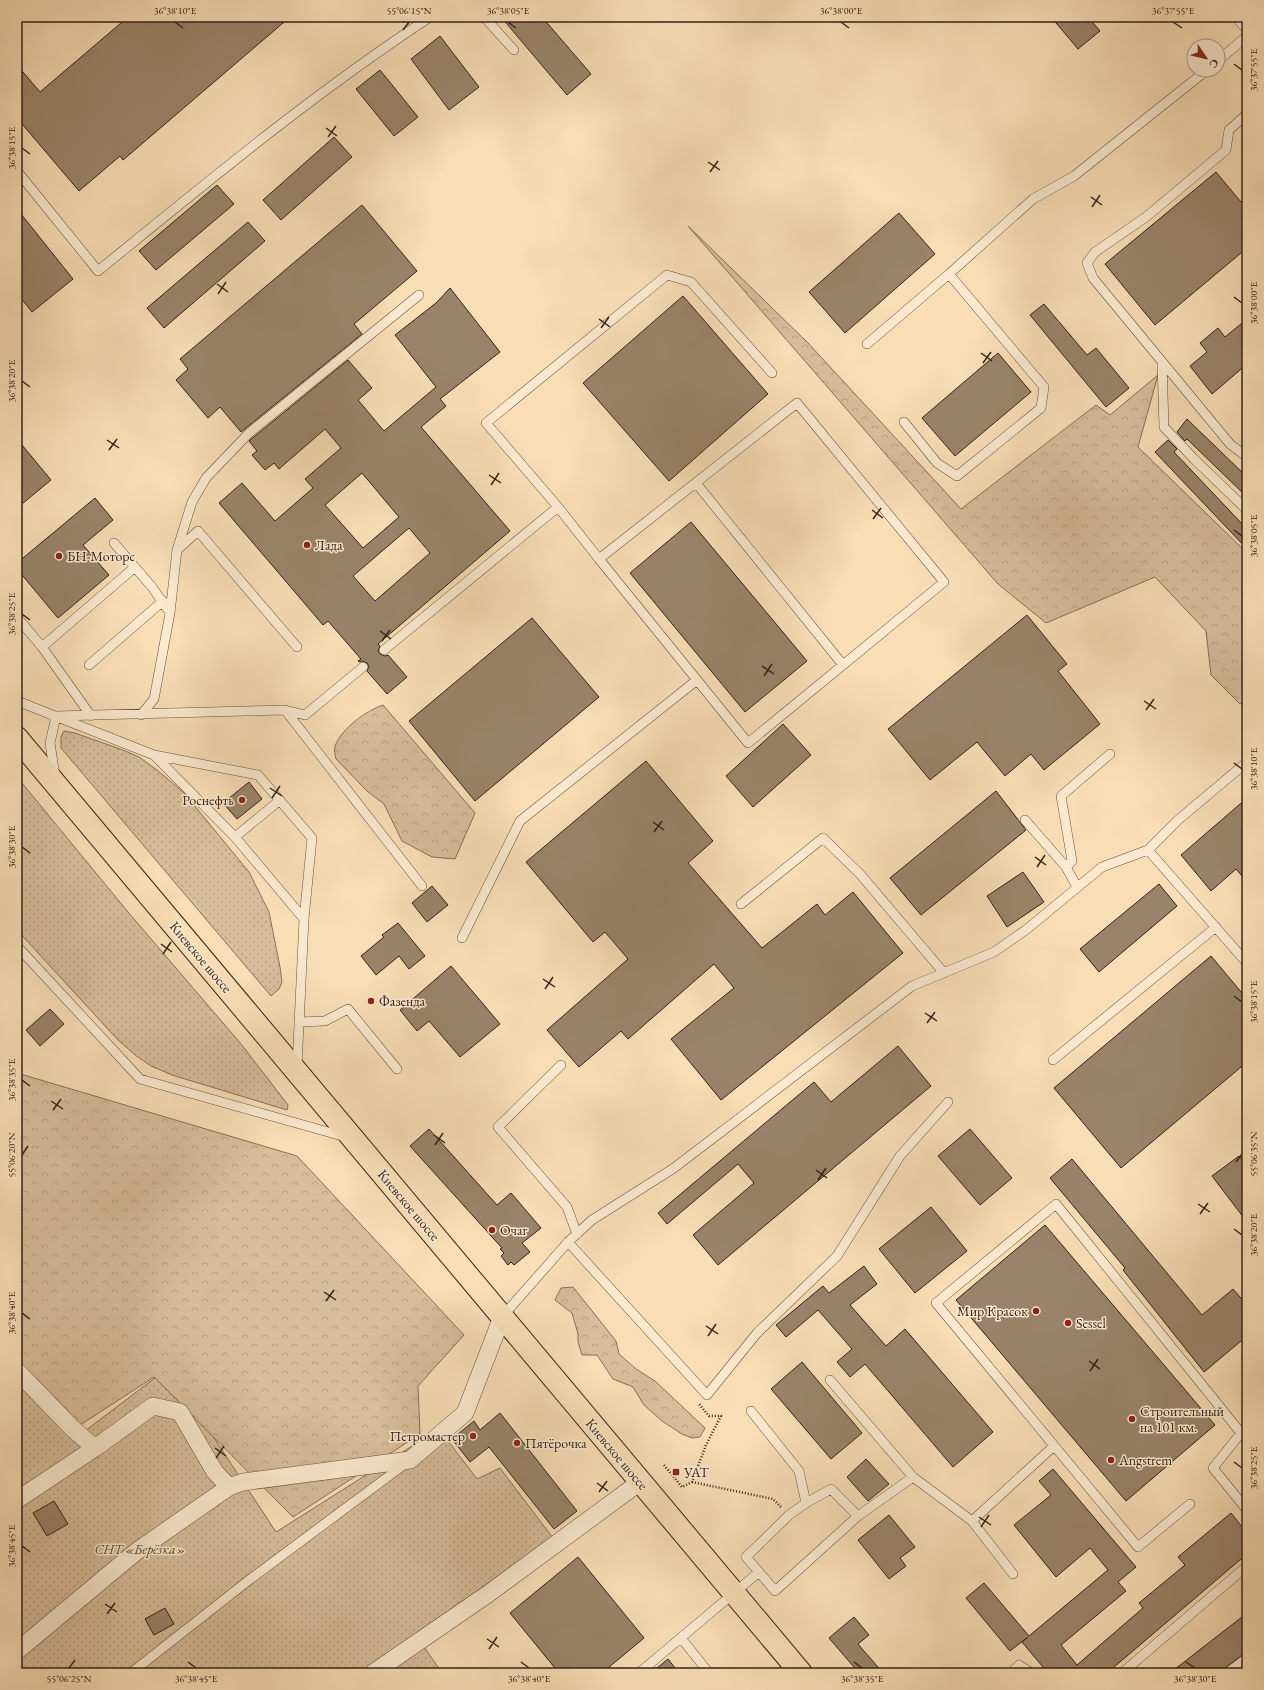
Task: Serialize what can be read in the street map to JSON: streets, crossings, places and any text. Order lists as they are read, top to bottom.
{
  "streets": {
    "highway": ["Киевское шоссе"]
  },
  "parks": ["СНТ «Берёзка»"],
  "places": {
    "other": [
      "Лада",
      "БН-Моторс",
      "Роснефть",
      "Фазенда",
      "Очаг",
      "Мир Красок",
      "Sessel",
      "Строительный на 101 км.",
      "Петромастер",
      "Пятёрочка",
      "Angstrem"
    ],
    "transit": ["УАТ"]
  },
  "north": "bottom right",
  "coordinates": [
    "36°38'10\"E",
    "55°06'15\"N",
    "36°38'05\"E",
    "36°38'00\"E",
    "36°37'55\"E",
    "36°38'15\"E",
    "36°38'20\"E",
    "36°38'25\"E",
    "36°38'30\"E",
    "36°38'35\"E",
    "55°06'35\"N",
    "55°06'20\"N",
    "36°38'40\"E",
    "36°38'45\"E",
    "55°06'25\"N"
  ]
}
